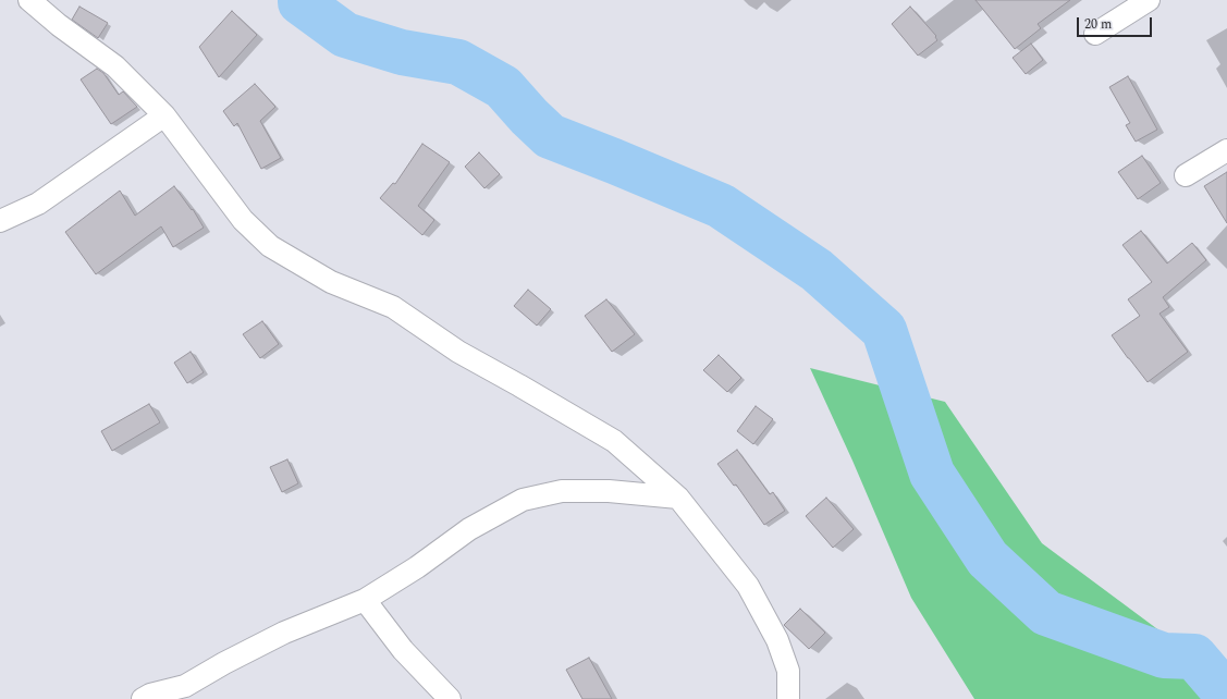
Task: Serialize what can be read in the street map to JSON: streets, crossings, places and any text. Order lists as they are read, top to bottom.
{
  "scale_bar": "20 m"
}
